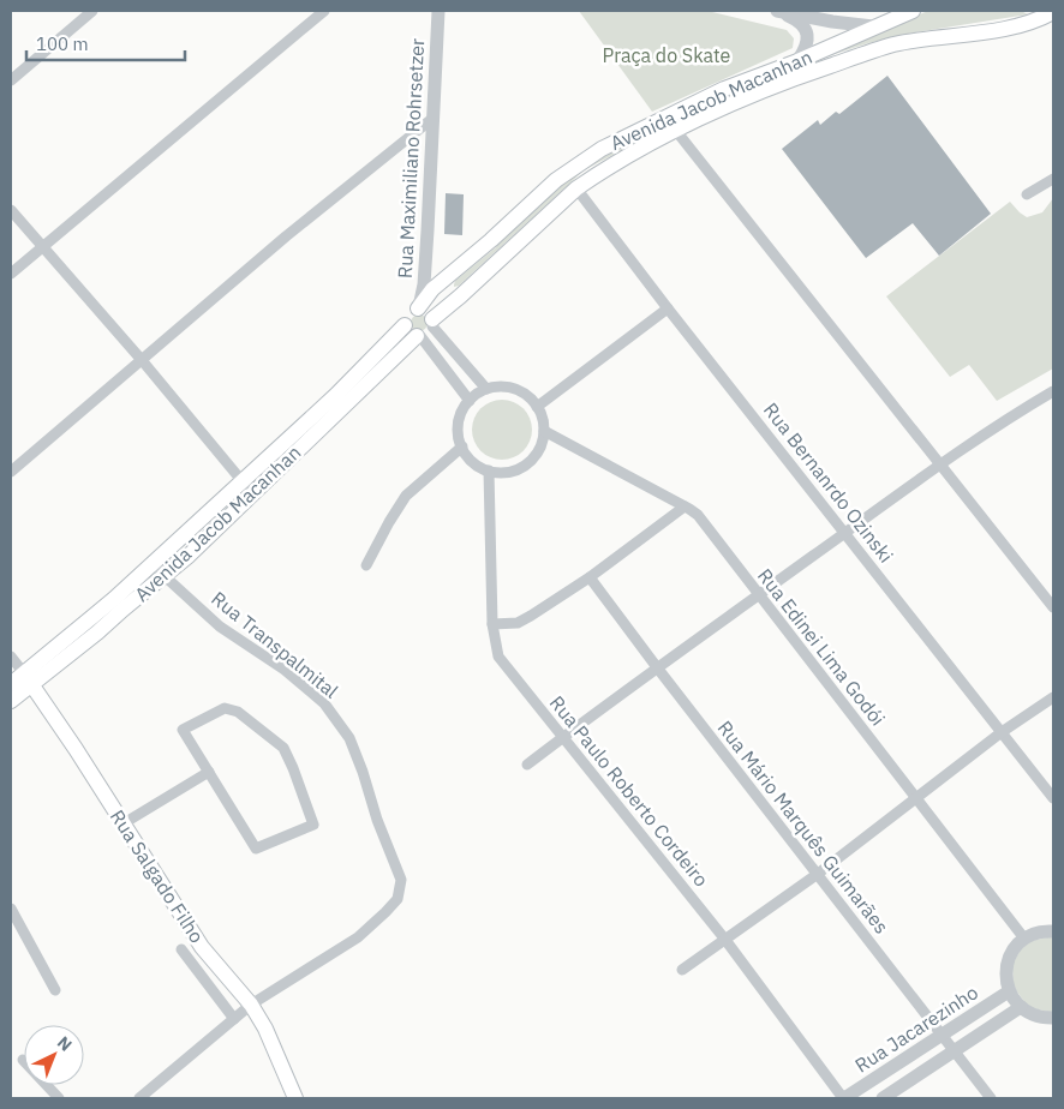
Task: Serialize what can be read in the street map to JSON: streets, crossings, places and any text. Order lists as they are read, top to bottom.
{
  "streets": {
    "main road": ["Avenida Jacob Macanhan", "Rua Salgado Filho"],
    "street": [
      "Rua Maximiliano Rohrsetzer",
      "Rua Bernanrdo Ozinski",
      "Rua Transpalmital",
      "Rua Edinei Lima Godói",
      "Rua Paulo Roberto Cordeiro",
      "Rua Mário Marquês Guimarães",
      "Rua Jacarezinho"
    ]
  },
  "crossings": [
    ["Avenida Jacob Macanhan", "Rua Maximiliano Rohrsetzer"],
    ["Avenida Jacob Macanhan", "Rua Bernanrdo Ozinski"],
    ["Avenida Jacob Macanhan", "Rua Transpalmital"],
    ["Avenida Jacob Macanhan", "Rua Salgado Filho"],
    ["Rua Transpalmital", "Rua Salgado Filho"],
    ["Rua Edinei Lima Godói", "Rua Paulo Roberto Cordeiro"],
    ["Rua Paulo Roberto Cordeiro", "Rua Jacarezinho"],
    ["Rua Mário Marquês Guimarães", "Rua Jacarezinho"]
  ],
  "parks": ["Praça do Skate"],
  "scale_bar": "100 m",
  "north": "top right"
}
